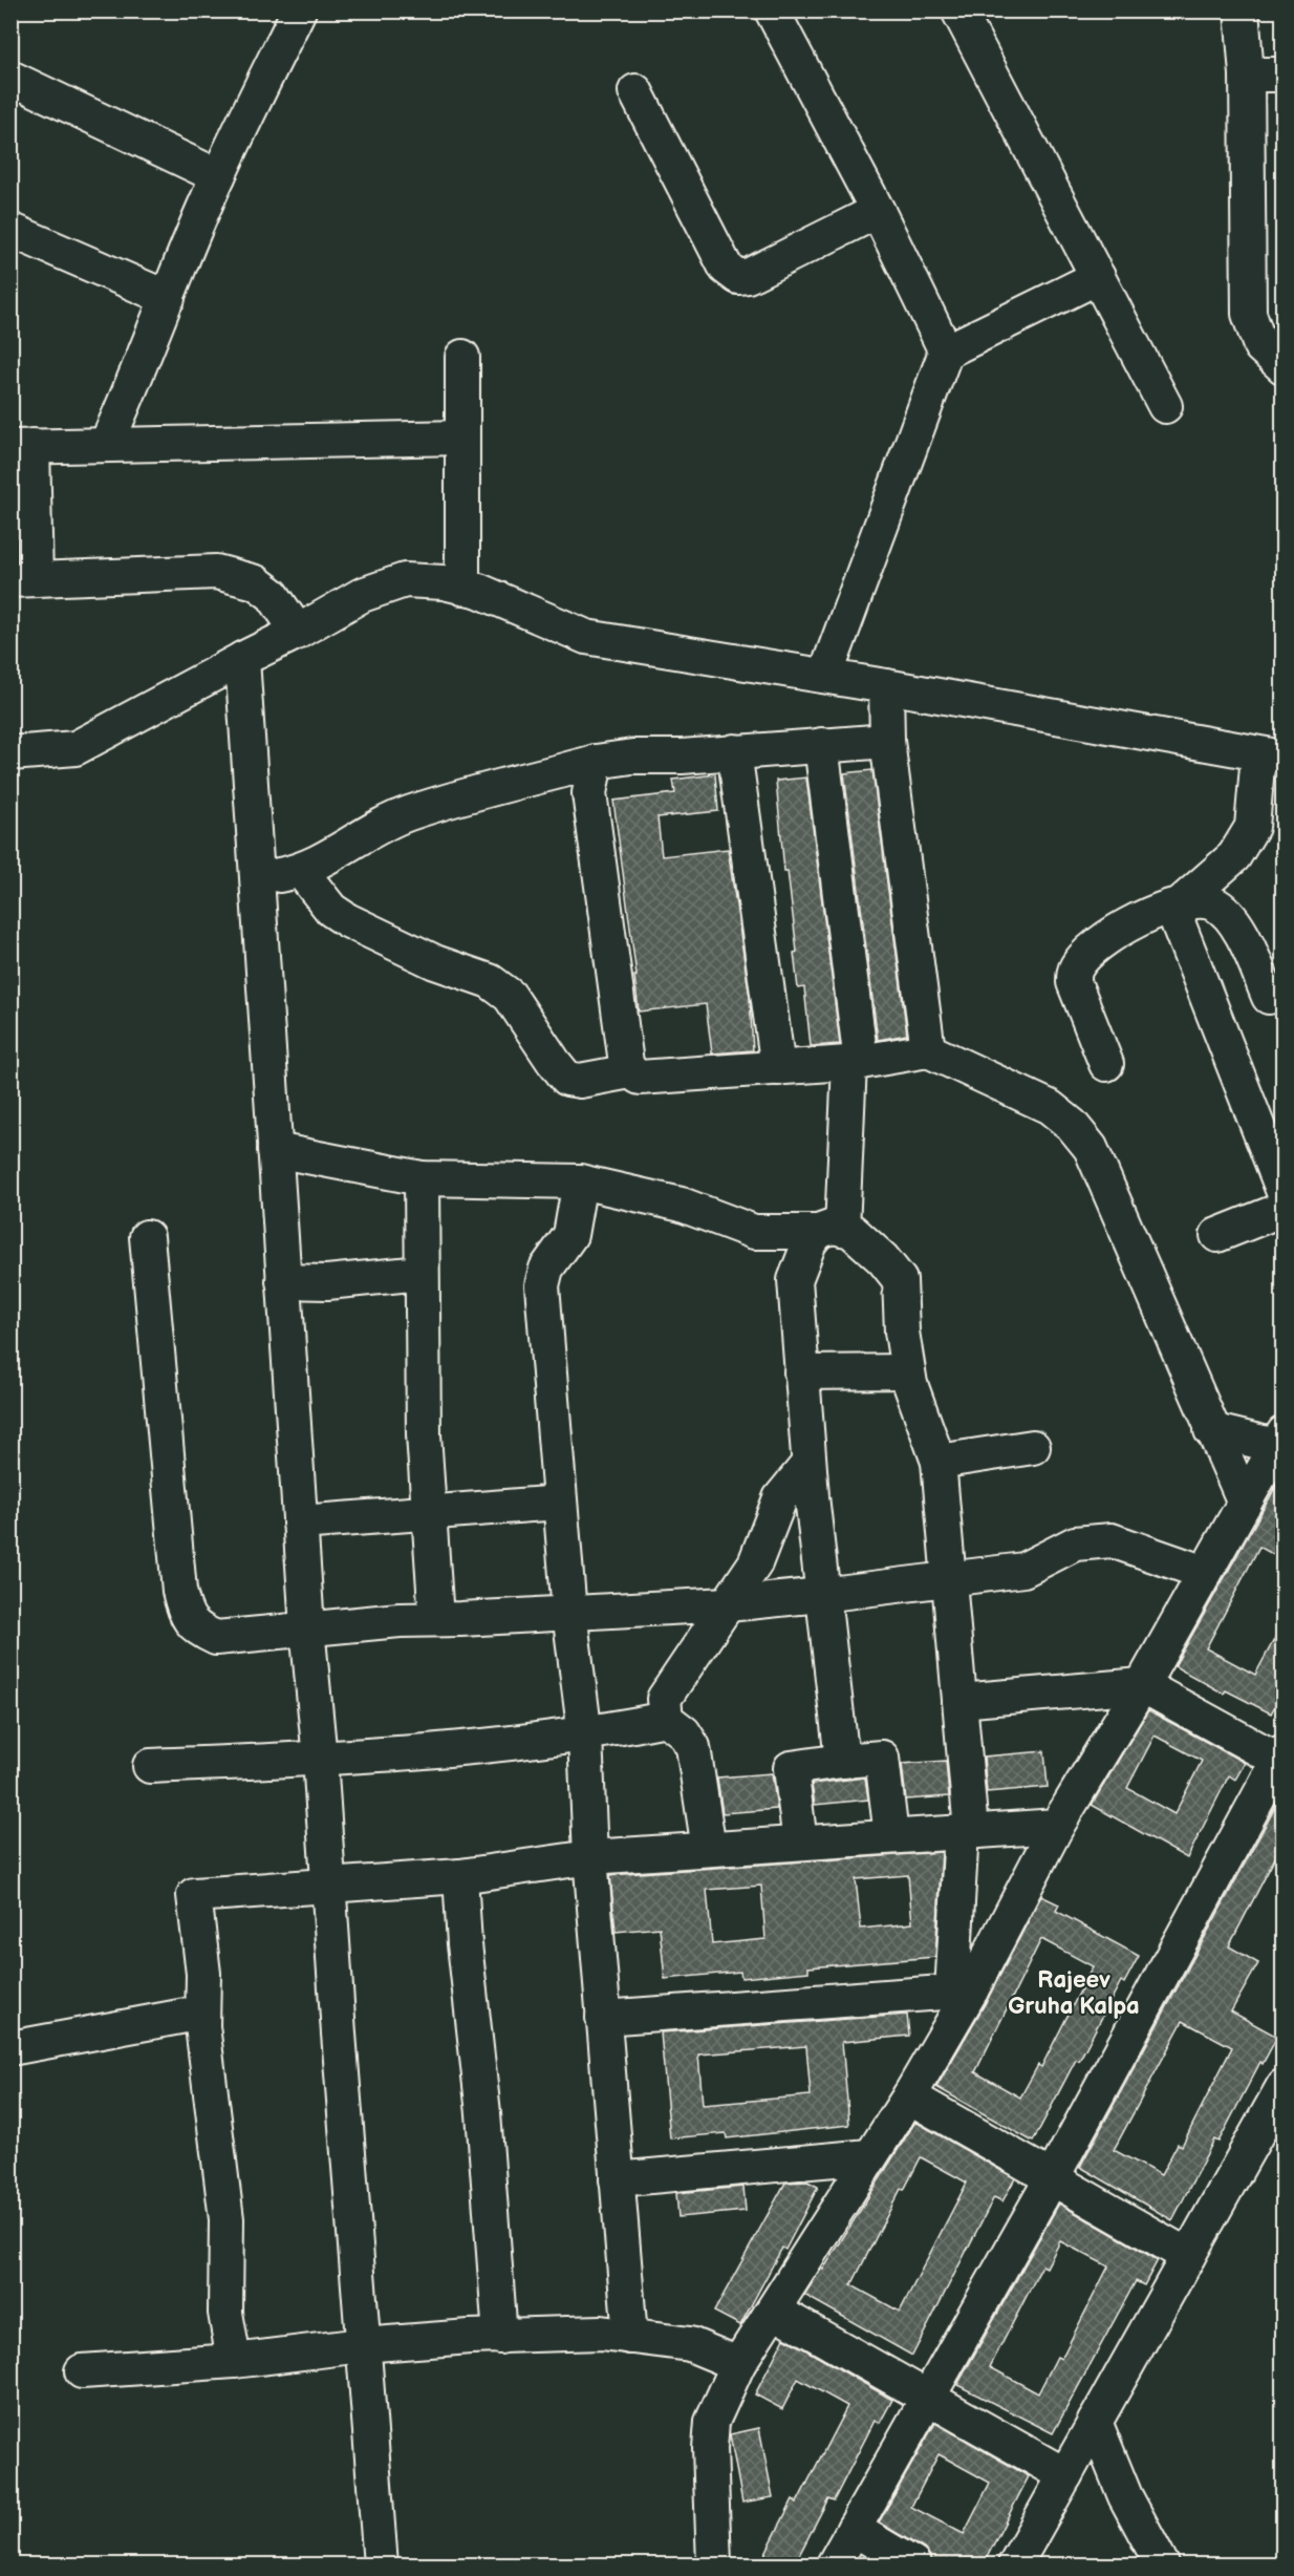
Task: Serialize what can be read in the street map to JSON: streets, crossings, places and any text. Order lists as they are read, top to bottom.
{
  "districts": ["Rajeev Gruha Kalpa"]
}
